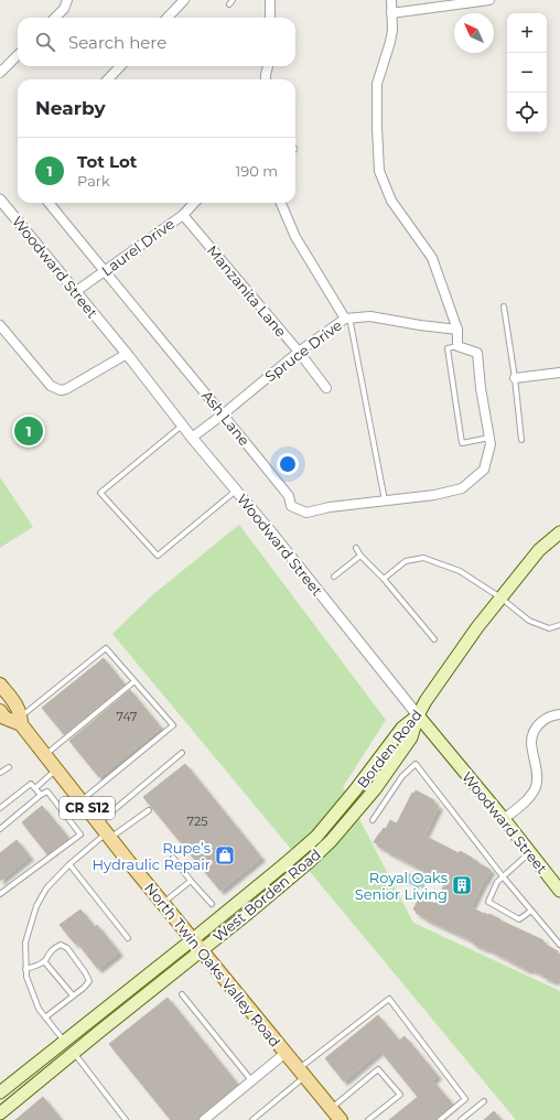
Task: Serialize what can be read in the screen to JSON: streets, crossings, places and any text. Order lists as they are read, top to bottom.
{
  "streets": {
    "main road": [
      "Woodward Street",
      "Borden Road",
      "CR S12",
      "West Borden Road",
      "North Twin Oaks Valley Road"
    ],
    "street": [
      "Laurel Drive",
      "Manzanita Lane",
      "Spruce Drive",
      "Ash Lane"
    ]
  },
  "crossings": [
    ["Laurel Drive", "Woodward Street"],
    ["Laurel Drive", "Manzanita Lane"],
    ["Laurel Drive", "Ash Lane"],
    ["Woodward Street", "Spruce Drive"],
    ["Woodward Street", "Borden Road"],
    ["Woodward Street", "West Borden Road"],
    ["Manzanita Lane", "Spruce Drive"],
    ["Spruce Drive", "Ash Lane"],
    ["Borden Road", "West Borden Road"],
    ["Borden Road", "North Twin Oaks Valley Road"],
    ["West Borden Road", "North Twin Oaks Valley Road"]
  ],
  "places": {
    "shop": ["Rupe’s Hydraulic Repair"],
    "building": ["Royal Oaks Senior Living"]
  },
  "house_numbers": ["747", "725"],
  "north": "top left",
  "page": {
    "map_buttons": ["+", "−"],
    "search": "Search here",
    "heading": "Nearby",
    "list": [
      {
        "mark": "1",
        "name": "Tot Lot",
        "note": "Park",
        "value": "190 m"
      }
    ],
    "pins": "1"
  }
}
